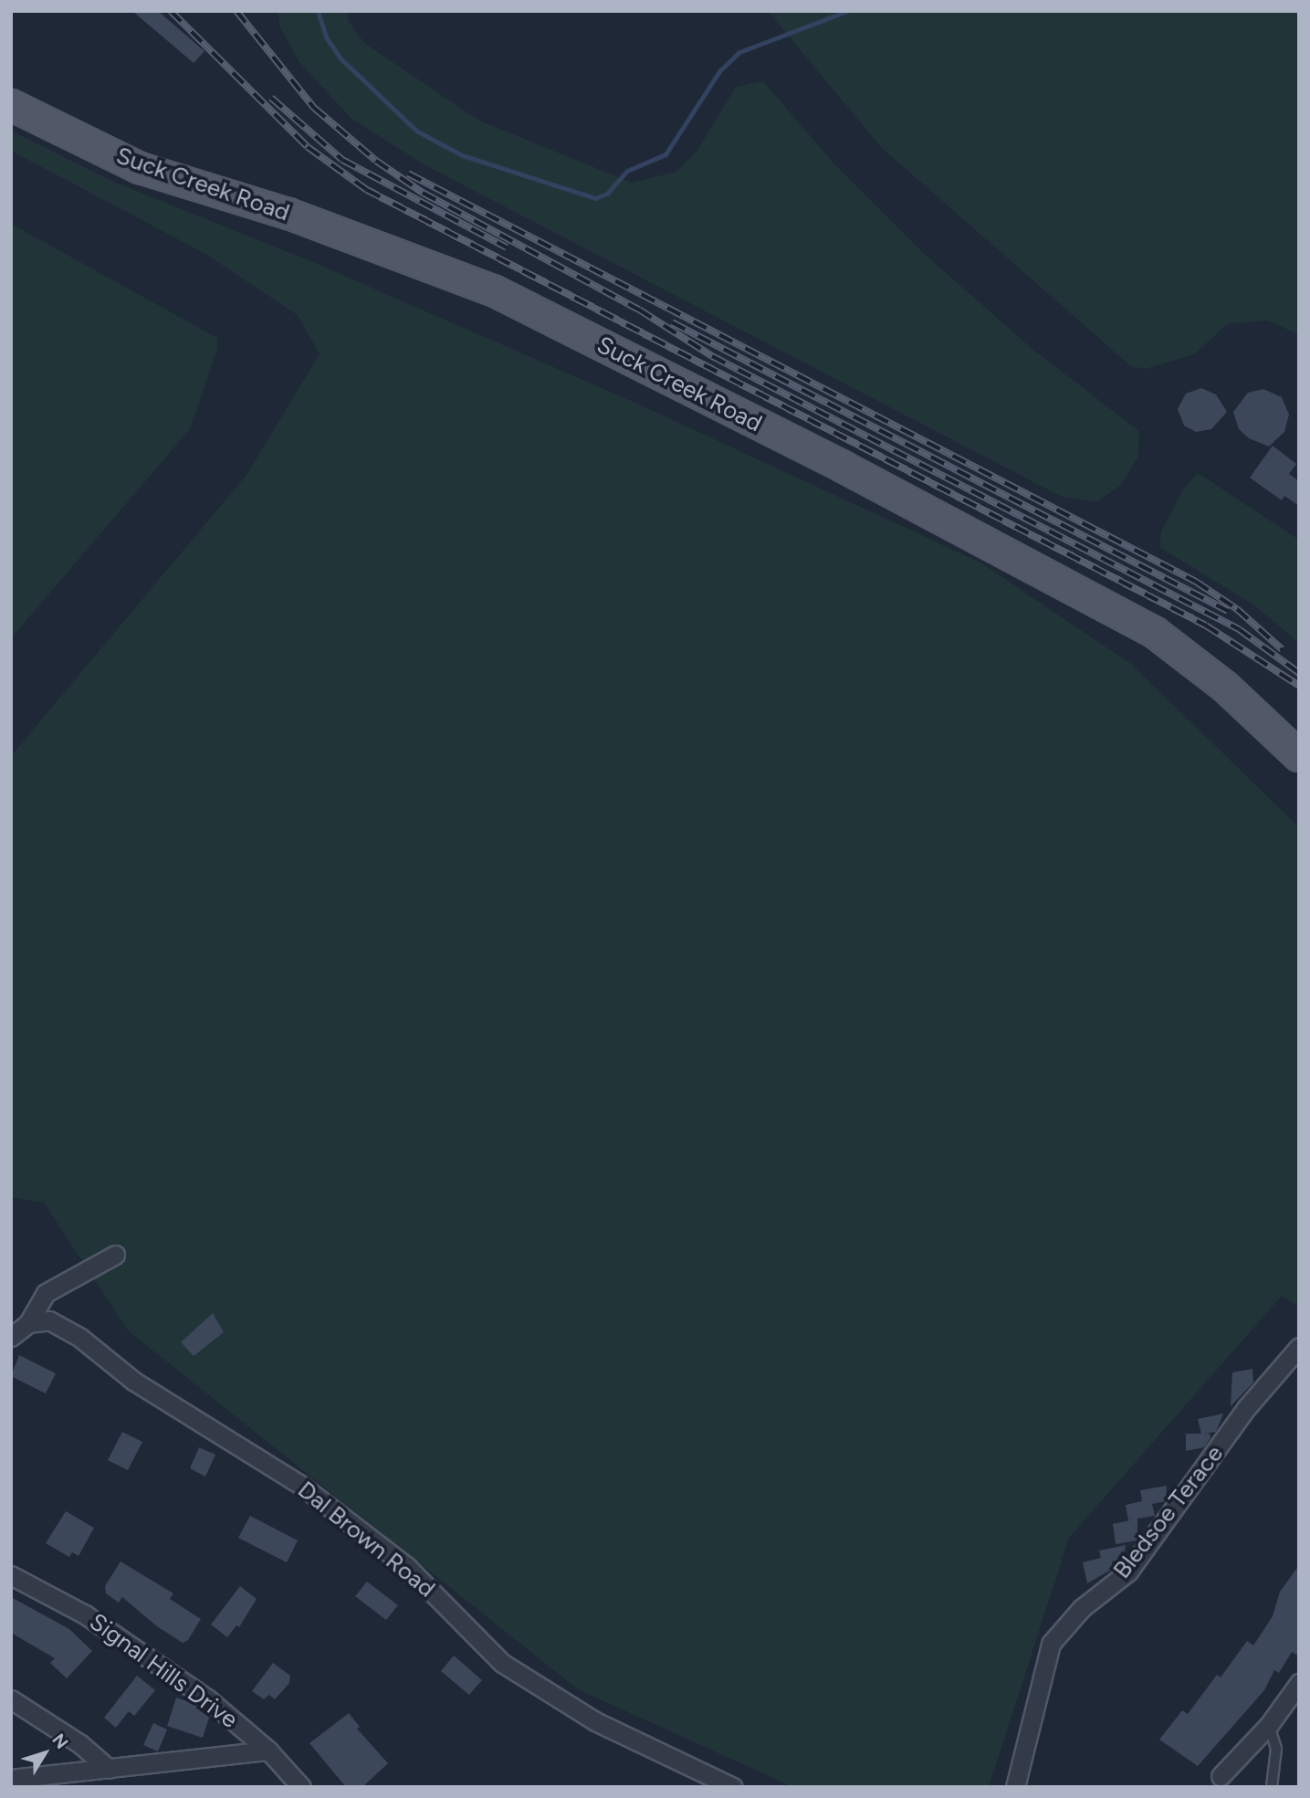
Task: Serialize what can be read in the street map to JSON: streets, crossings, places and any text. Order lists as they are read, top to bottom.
{
  "streets": {
    "main road": ["Suck Creek Road"],
    "street": ["Bledsoe Terace", "Dal Brown Road", "Signal Hills Drive"]
  },
  "north": "top right"
}
